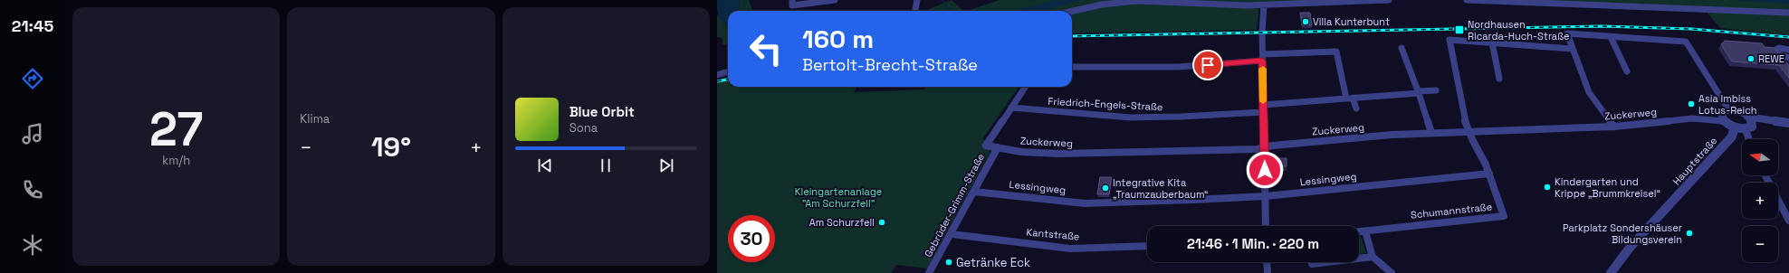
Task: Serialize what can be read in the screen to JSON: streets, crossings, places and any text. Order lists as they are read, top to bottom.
{
  "streets": {
    "street": [
      "Friedrich-Engels-Straße",
      "Zuckerweg",
      "Hauptstraße",
      "Lessingweg",
      "Gebrüder-Grimm-Straße",
      "Schumannstraße",
      "Kantstraße"
    ]
  },
  "crossings": [
    ["Friedrich-Engels-Straße", "Zuckerweg"],
    ["Zuckerweg", "Gebrüder-Grimm-Straße"],
    ["Zuckerweg", "Schumannstraße"],
    ["Lessingweg", "Gebrüder-Grimm-Straße"],
    ["Lessingweg", "Schumannstraße"],
    ["Gebrüder-Grimm-Straße", "Kantstraße"]
  ],
  "parks": ["Kleingartenanlage \"Am Schurzfell\""],
  "places": {
    "other": [
      "Villa Kunterbunt",
      "REWE",
      "Asia Imbiss Lotus-Reich",
      "Kindergarten und Krippe „Brummkreisel“",
      "Integrative Kita „Traumzauberbaum“",
      "Am Schurzfell",
      "Parkplatz Sondershäuser Bildungsverein",
      "Getränke Eck"
    ],
    "transit": ["Nordhausen Ricarda-Huch-Straße"]
  },
  "north": "left",
  "page": {
    "tabs": "21:45",
    "tile": [
      ["27", "km/h"],
      "Klima"
    ],
    "turn": ["160 m", "Bertolt-Brecht-Straße"],
    "song": ["Blue Orbit", "Sona"],
    "heat": ["−", "19°", "+"],
    "map_buttons": ["+", "−"],
    "limit": "30",
    "trip": "21:46 · 1 Min. · 220 m"
  }
}
